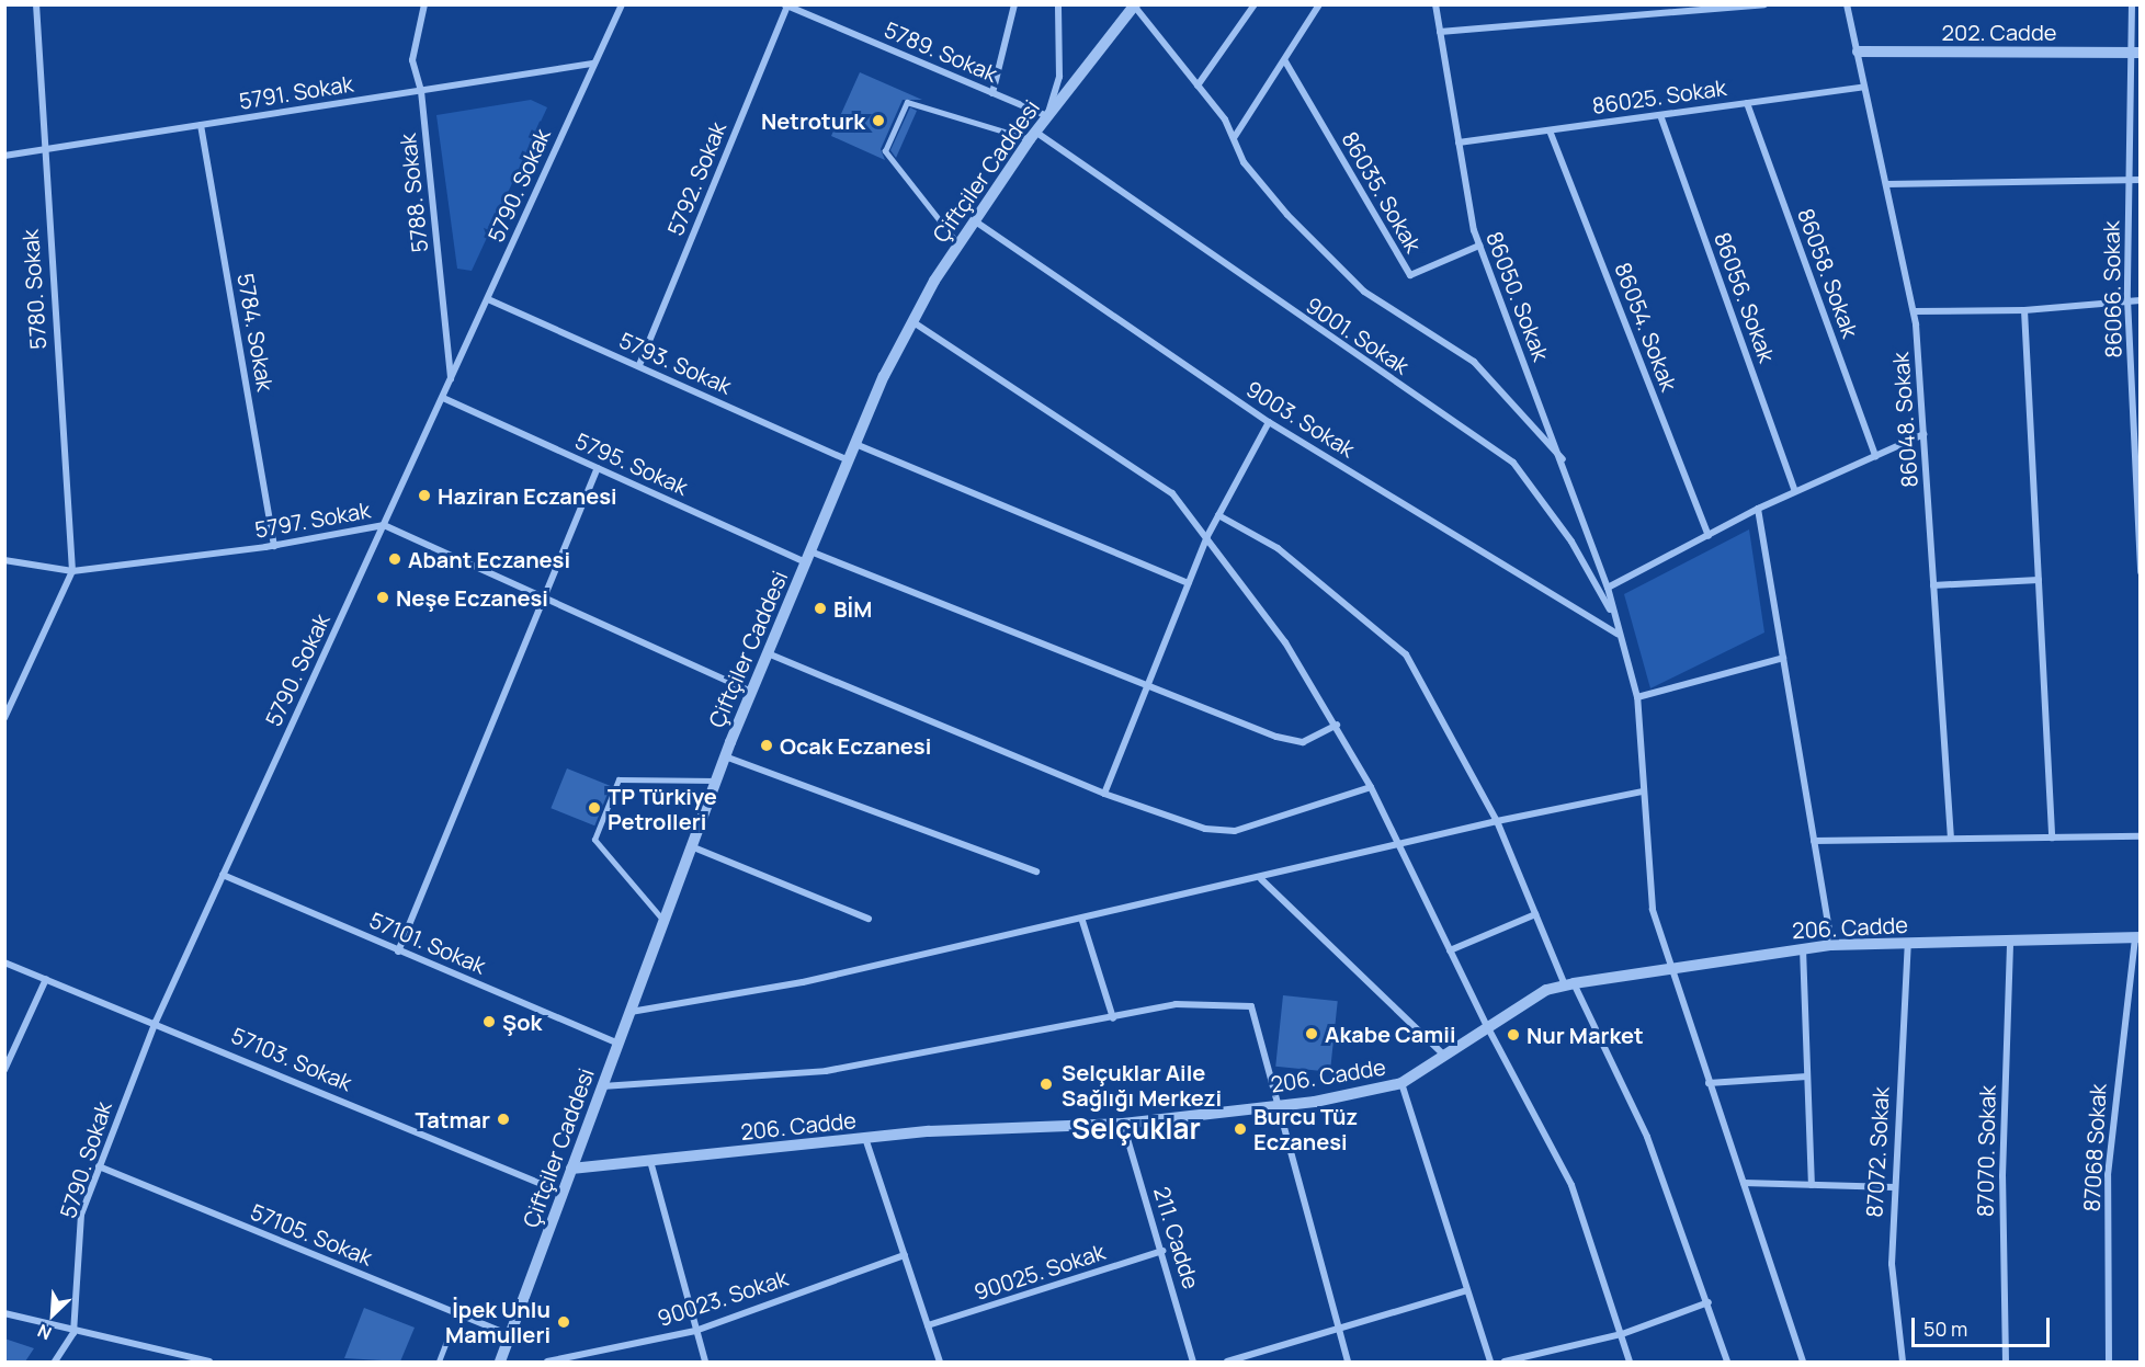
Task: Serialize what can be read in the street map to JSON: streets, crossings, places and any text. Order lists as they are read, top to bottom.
{
  "streets": {
    "street": [
      "202. Cadde",
      "5789. Sokak",
      "5791. Sokak",
      "86025. Sokak",
      "Çiftçiler Caddesi",
      "5792. Sokak",
      "5790. Sokak",
      "86035. Sokak",
      "5788. Sokak",
      "86058. Sokak",
      "5780. Sokak",
      "86066. Sokak",
      "86050. Sokak",
      "86056. Sokak",
      "86054. Sokak",
      "5784. Sokak",
      "9001. Sokak",
      "5793. Sokak",
      "9003. Sokak",
      "86048. Sokak",
      "5795. Sokak",
      "5797. Sokak",
      "206. Cadde",
      "57101. Sokak",
      "57103. Sokak",
      "87068 Sokak",
      "87070. Sokak",
      "87072. Sokak",
      "57105. Sokak",
      "211. Cadde",
      "90025. Sokak",
      "90023. Sokak"
    ]
  },
  "crossings": [
    ["202. Cadde", "86066. Sokak"],
    ["202. Cadde", "86048. Sokak"],
    ["5789. Sokak", "Çiftçiler Caddesi"],
    ["5789. Sokak", "5792. Sokak"],
    ["5791. Sokak", "5790. Sokak"],
    ["5791. Sokak", "5788. Sokak"],
    ["5791. Sokak", "5780. Sokak"],
    ["5791. Sokak", "5784. Sokak"],
    ["86025. Sokak", "86058. Sokak"],
    ["86025. Sokak", "86050. Sokak"],
    ["86025. Sokak", "86056. Sokak"],
    ["86025. Sokak", "86054. Sokak"],
    ["86025. Sokak", "86048. Sokak"],
    ["Çiftçiler Caddesi", "9001. Sokak"],
    ["Çiftçiler Caddesi", "5793. Sokak"],
    ["Çiftçiler Caddesi", "9003. Sokak"],
    ["Çiftçiler Caddesi", "5795. Sokak"],
    ["Çiftçiler Caddesi", "5797. Sokak"],
    ["Çiftçiler Caddesi", "206. Cadde"],
    ["Çiftçiler Caddesi", "57101. Sokak"],
    ["Çiftçiler Caddesi", "57103. Sokak"],
    ["Çiftçiler Caddesi", "57105. Sokak"],
    ["5792. Sokak", "5793. Sokak"],
    ["5790. Sokak", "5788. Sokak"],
    ["5790. Sokak", "5793. Sokak"],
    ["5790. Sokak", "5795. Sokak"],
    ["5790. Sokak", "5797. Sokak"],
    ["5790. Sokak", "57101. Sokak"],
    ["5790. Sokak", "57103. Sokak"],
    ["5790. Sokak", "57105. Sokak"],
    ["86035. Sokak", "86050. Sokak"],
    ["5780. Sokak", "5797. Sokak"],
    ["86050. Sokak", "9001. Sokak"],
    ["5784. Sokak", "5797. Sokak"],
    ["206. Cadde", "87068 Sokak"],
    ["206. Cadde", "87070. Sokak"],
    ["206. Cadde", "87072. Sokak"],
    ["206. Cadde", "211. Cadde"],
    ["211. Cadde", "90025. Sokak"]
  ],
  "districts": ["Selçuklar"],
  "places": [
    "Netroturk",
    "Haziran Eczanesi",
    "Abant Eczanesi",
    "Neşe Eczanesi",
    "BİM",
    "Ocak Eczanesi",
    "TP Türkiye Petrolleri",
    "Şok",
    "Akabe Camii",
    "Nur Market",
    "Selçuklar Aile Sağlığı Merkezi",
    "Tatmar",
    "Burcu Tüz Eczanesi",
    "İpek Unlu Mamulleri"
  ],
  "scale_bar": "50 m",
  "north": "bottom left"
}
